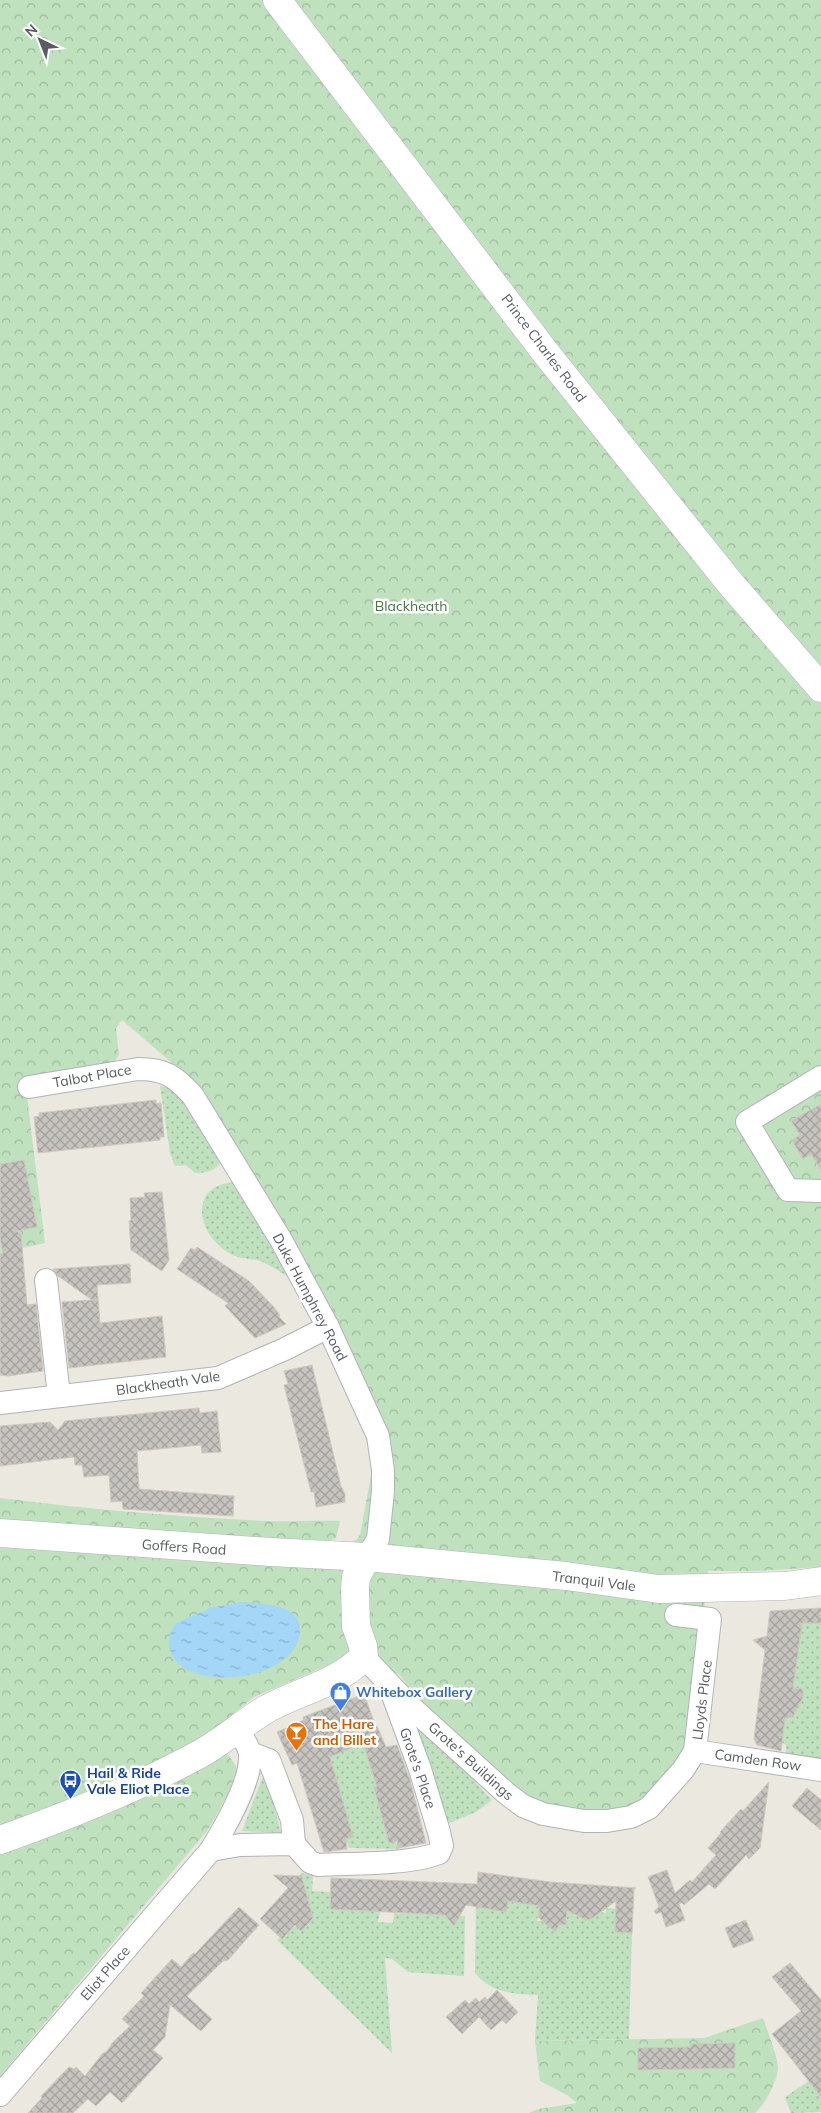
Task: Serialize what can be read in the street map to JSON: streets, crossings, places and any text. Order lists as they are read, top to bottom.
{
  "streets": {
    "street": [
      "Prince Charles Road",
      "Talbot Place",
      "Duke Humphrey Road",
      "Blackheath Vale",
      "Goffers Road",
      "Tranquil Vale",
      "Lloyds Place",
      "Camden Row",
      "Grote's Buildings",
      "Grote's Place",
      "Eliot Place"
    ]
  },
  "crossings": [
    ["Talbot Place", "Duke Humphrey Road"],
    ["Duke Humphrey Road", "Blackheath Vale"],
    ["Duke Humphrey Road", "Goffers Road"],
    ["Duke Humphrey Road", "Tranquil Vale"],
    ["Goffers Road", "Tranquil Vale"],
    ["Lloyds Place", "Camden Row"],
    ["Lloyds Place", "Grote's Buildings"],
    ["Grote's Buildings", "Grote's Place"]
  ],
  "parks": ["Blackheath"],
  "places": {
    "shop": ["Whitebox Gallery"],
    "bar": ["The Hare and Billet"],
    "bus stop": ["Hail & Ride Vale Eliot Place"]
  },
  "north": "top left"
}
